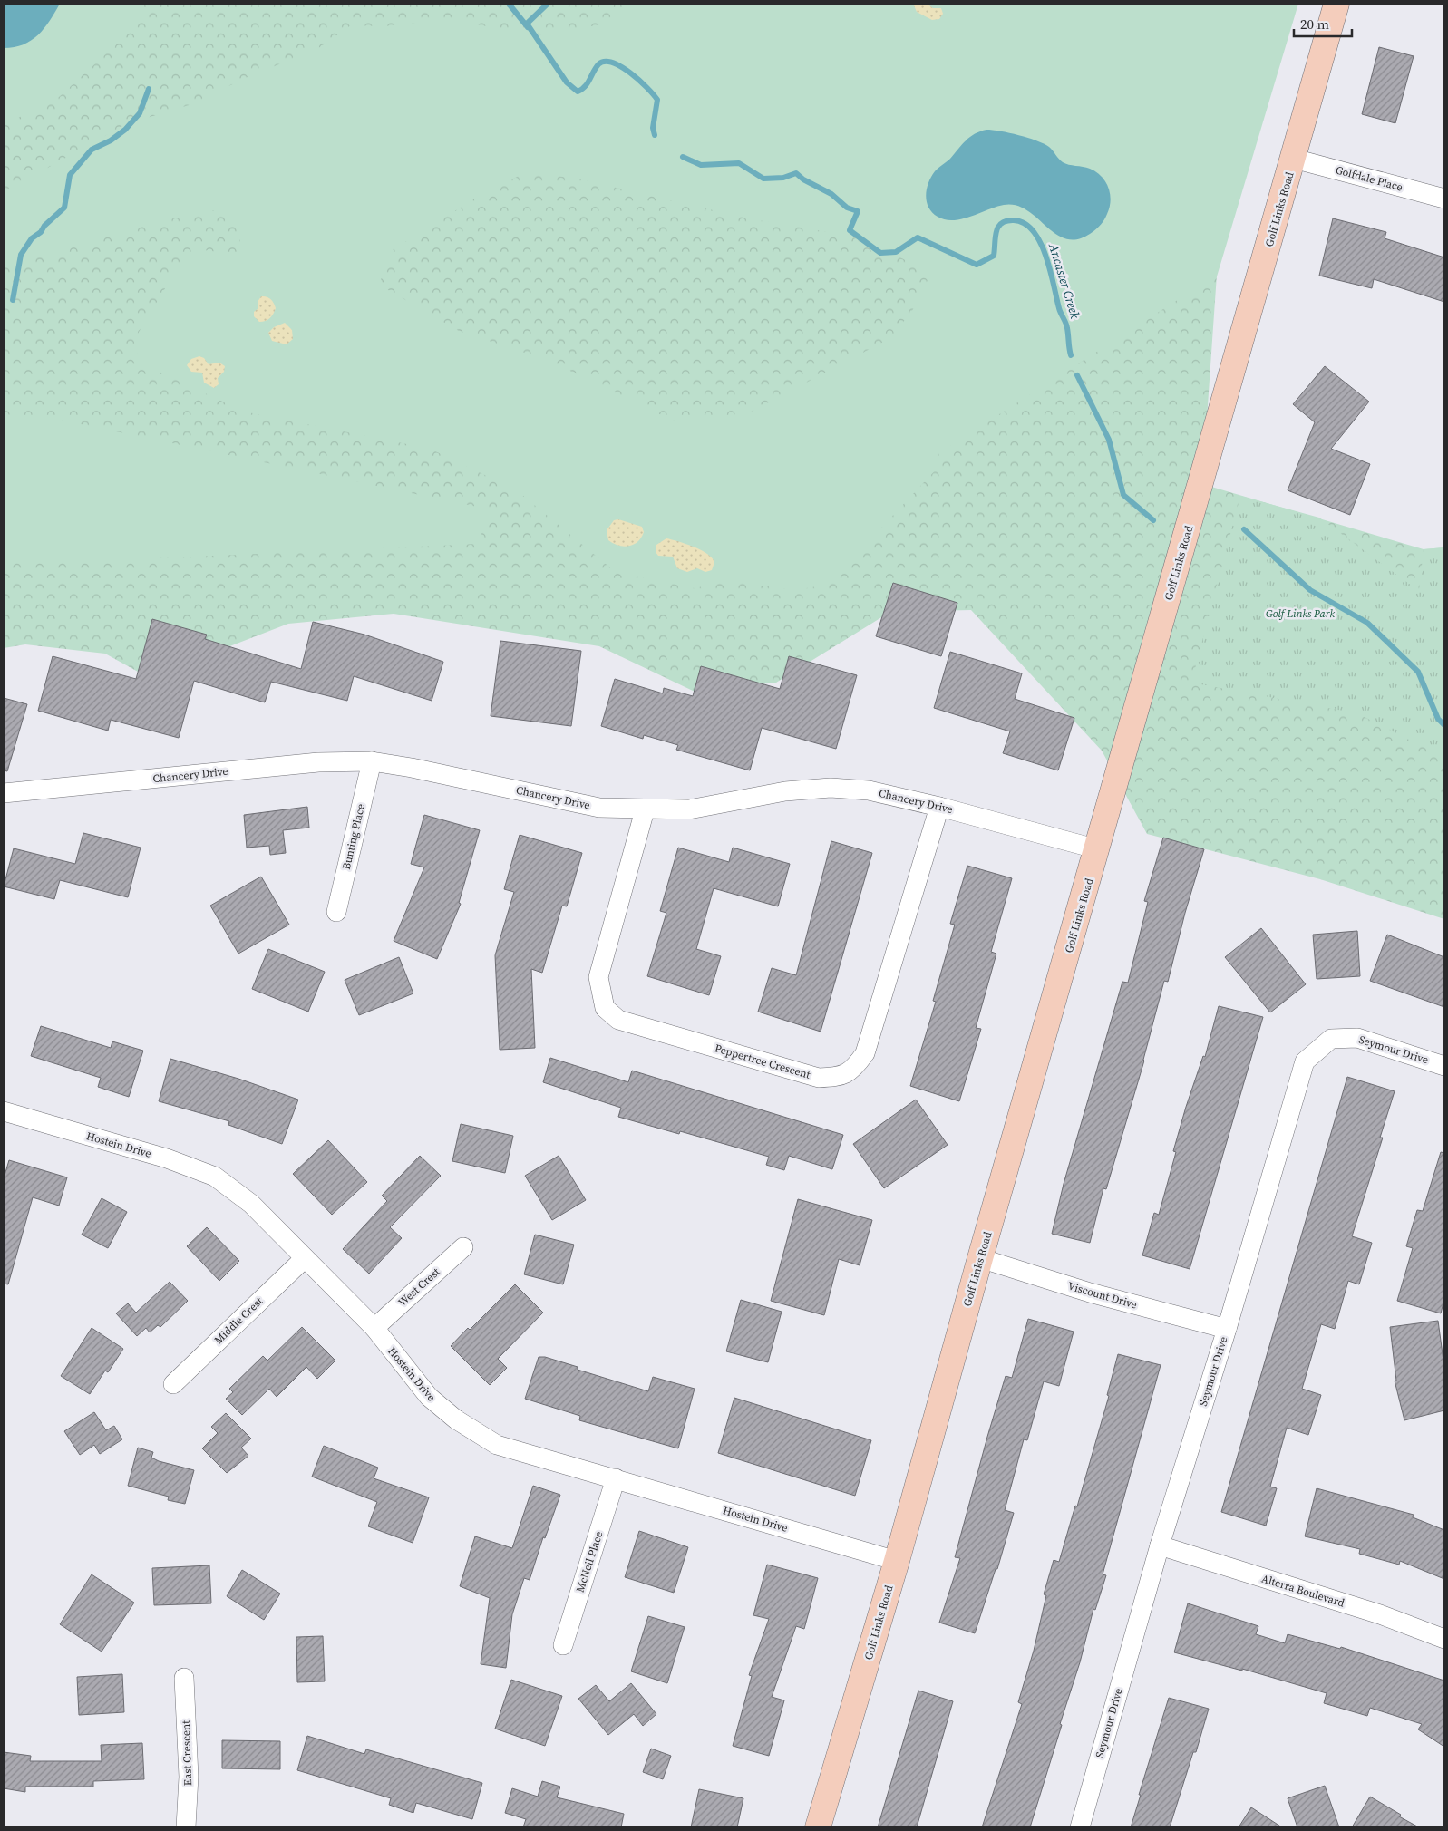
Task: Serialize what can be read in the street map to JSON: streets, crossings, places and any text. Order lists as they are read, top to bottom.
{
  "streets": {
    "main road": ["Golf Links Road"],
    "street": [
      "Golfdale Place",
      "Chancery Drive",
      "Bunting Place",
      "Seymour Drive",
      "Peppertree Crescent",
      "Hostein Drive",
      "West Crest",
      "Viscount Drive",
      "Middle Crest",
      "McNeil Place",
      "Alterra Boulevard",
      "East Crescent"
    ]
  },
  "crossings": [
    ["Golfdale Place", "Golf Links Road"],
    ["Golf Links Road", "Chancery Drive"],
    ["Golf Links Road", "Hostein Drive"],
    ["Golf Links Road", "Viscount Drive"],
    ["Chancery Drive", "Bunting Place"],
    ["Chancery Drive", "Peppertree Crescent"],
    ["Seymour Drive", "Viscount Drive"],
    ["Seymour Drive", "Alterra Boulevard"],
    ["Hostein Drive", "West Crest"],
    ["Hostein Drive", "Middle Crest"],
    ["Hostein Drive", "McNeil Place"]
  ],
  "water": ["Ancaster Creek"],
  "parks": ["Golf Links Park"],
  "scale_bar": "20 m"
}
